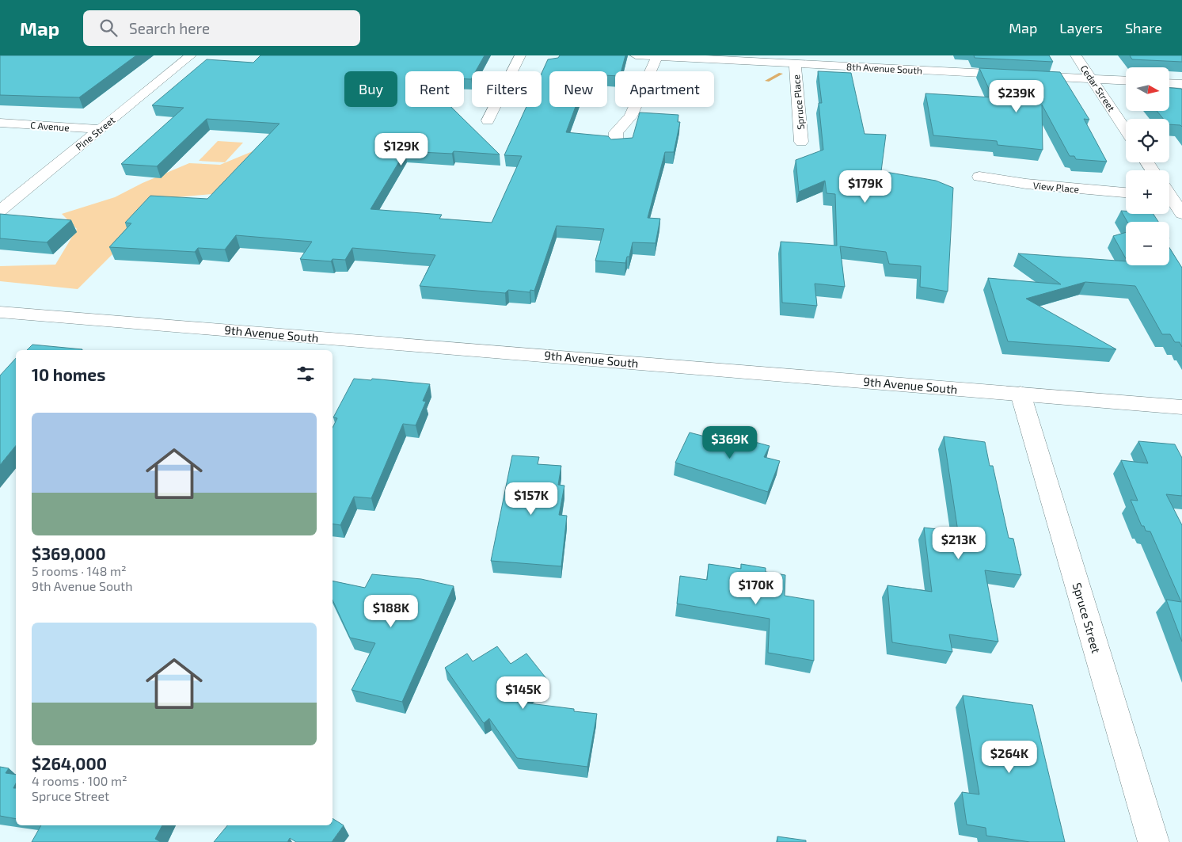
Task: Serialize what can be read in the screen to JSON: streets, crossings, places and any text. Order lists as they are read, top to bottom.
{
  "streets": {
    "street": [
      "8th Avenue South",
      "Cedar Street",
      "Spruce Place",
      "C Avenue",
      "Pine Street",
      "View Place",
      "9th Avenue South",
      "Spruce Street"
    ]
  },
  "crossings": [
    ["8th Avenue South", "Cedar Street"],
    ["8th Avenue South", "Spruce Place"],
    ["C Avenue", "Pine Street"],
    ["9th Avenue South", "Spruce Street"]
  ],
  "north": "right",
  "page": {
    "header": "Map",
    "search": "Search here",
    "nav": ["Map", "Layers", "Share"],
    "map_buttons": ["+", "−"],
    "chip": [
      "Buy",
      "Rent",
      "Filters",
      "New",
      "Apartment"
    ],
    "price": [
      "$239K",
      "$129K",
      "$179K",
      "$369K",
      "$157K",
      "$213K",
      "$170K",
      "$188K",
      "$145K",
      "$264K"
    ],
    "heading": "10 homes",
    "list": [
      {
        "name": "$369,000",
        "note": "5 rooms · 148 m² · 9th Avenue South"
      },
      {
        "name": "$264,000",
        "note": "4 rooms · 100 m² · Spruce Street"
      }
    ]
  }
}
